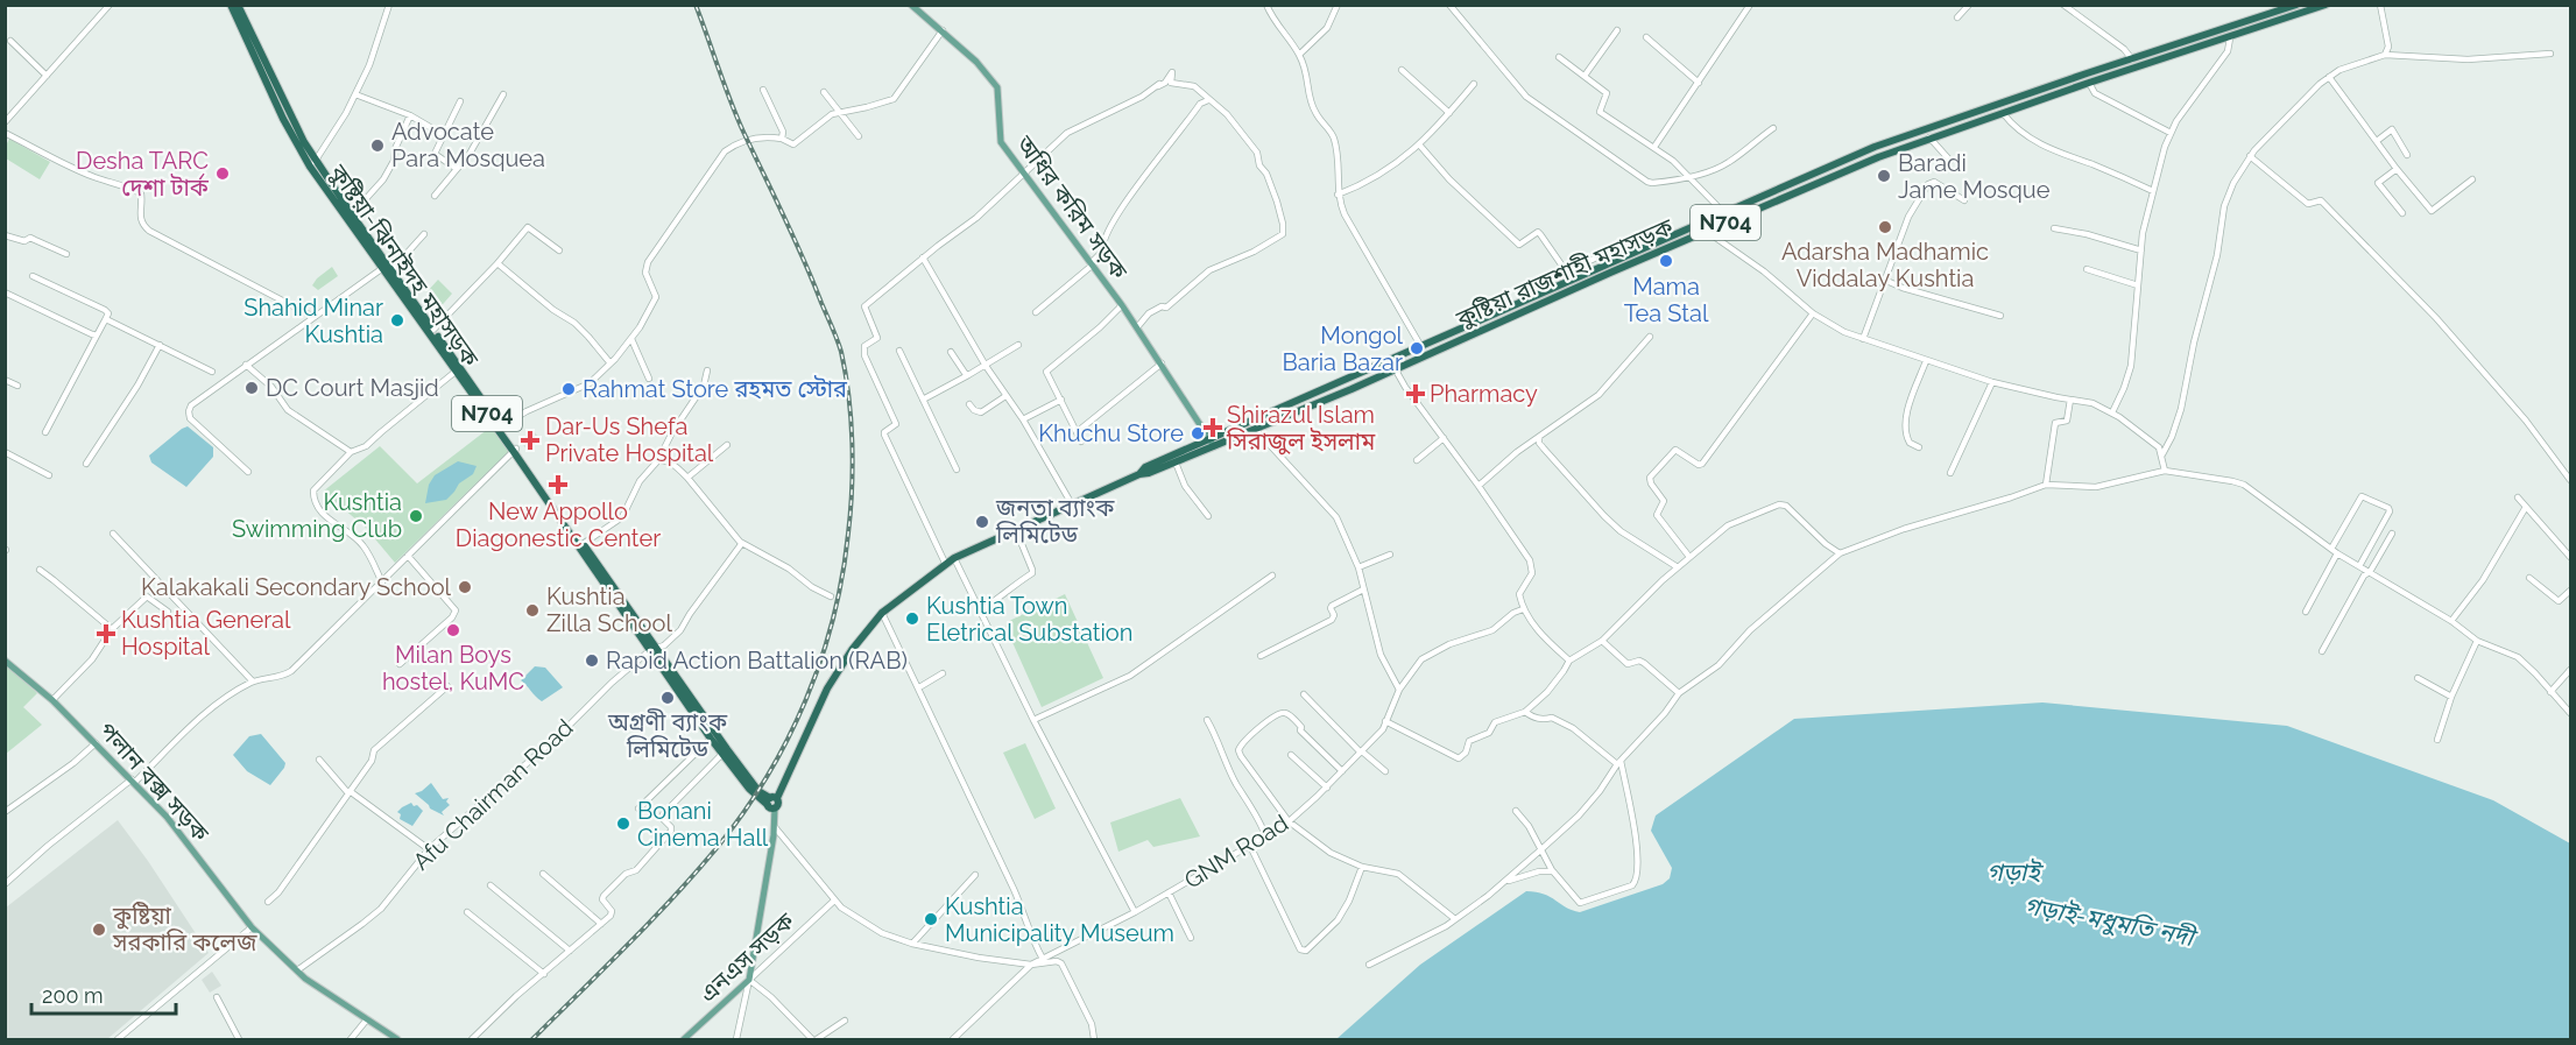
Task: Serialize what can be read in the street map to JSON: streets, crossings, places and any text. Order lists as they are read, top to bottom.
{
  "streets": {
    "highway": ["N704", "কুষ্টিয়া-ঝিনাইদহ মহাসড়ক", "কুষ্টিয়া রাজশাহী মহাসড়ক"],
    "main road": ["অধির করিম সড়ক", "পলান বক্স সড়ক", "এনএস সড়ক"],
    "street": ["Afu Chairman Road", "GNM Road"]
  },
  "crossings": [
    ["অধির করিম সড়ক", "কুষ্টিয়া রাজশাহী মহাসড়ক"],
    ["কুষ্টিয়া-ঝিনাইদহ মহাসড়ক", "কুষ্টিয়া রাজশাহী মহাসড়ক"],
    ["কুষ্টিয়া-ঝিনাইদহ মহাসড়ক", "Afu Chairman Road"],
    ["পলান বক্স সড়ক", "Afu Chairman Road"]
  ],
  "water": ["গড়াই", "গড়াই-মধুমতি নদী"],
  "places": {
    "other": [
      "Advocate Para Mosquea",
      "Desha TARC দেশা টার্ক",
      "Baradi Jame Mosque",
      "Adarsha Madhamic Viddalay Kushtia",
      "Mama Tea Stal",
      "Shahid Minar Kushtia",
      "Mongol Baria Bazar",
      "DC Court Masjid",
      "Rahmat Store রহমত স্টোর",
      "Khuchu Store",
      "Kushtia Swimming Club",
      "জনতা ব্যাংক লিমিটেড",
      "Kalakakali Secondary School",
      "Kushtia Zilla School",
      "Kushtia Town Eletrical Substation",
      "Milan Boys hostel, KuMC",
      "Rapid Action Battalion (RAB)",
      "অগ্রণী ব্যাংক লিমিটেড",
      "Bonani Cinema Hall",
      "Kushtia Municipality Museum",
      "কুষ্টিয়া সরকারি কলেজ"
    ],
    "health": [
      "Pharmacy",
      "Shirazul Islam সিরাজুল ইসলাম",
      "Dar-Us Shefa Private Hospital",
      "New Appollo Diagonestic Center",
      "Kushtia General Hospital"
    ]
  },
  "scale_bar": "200 m"
}
